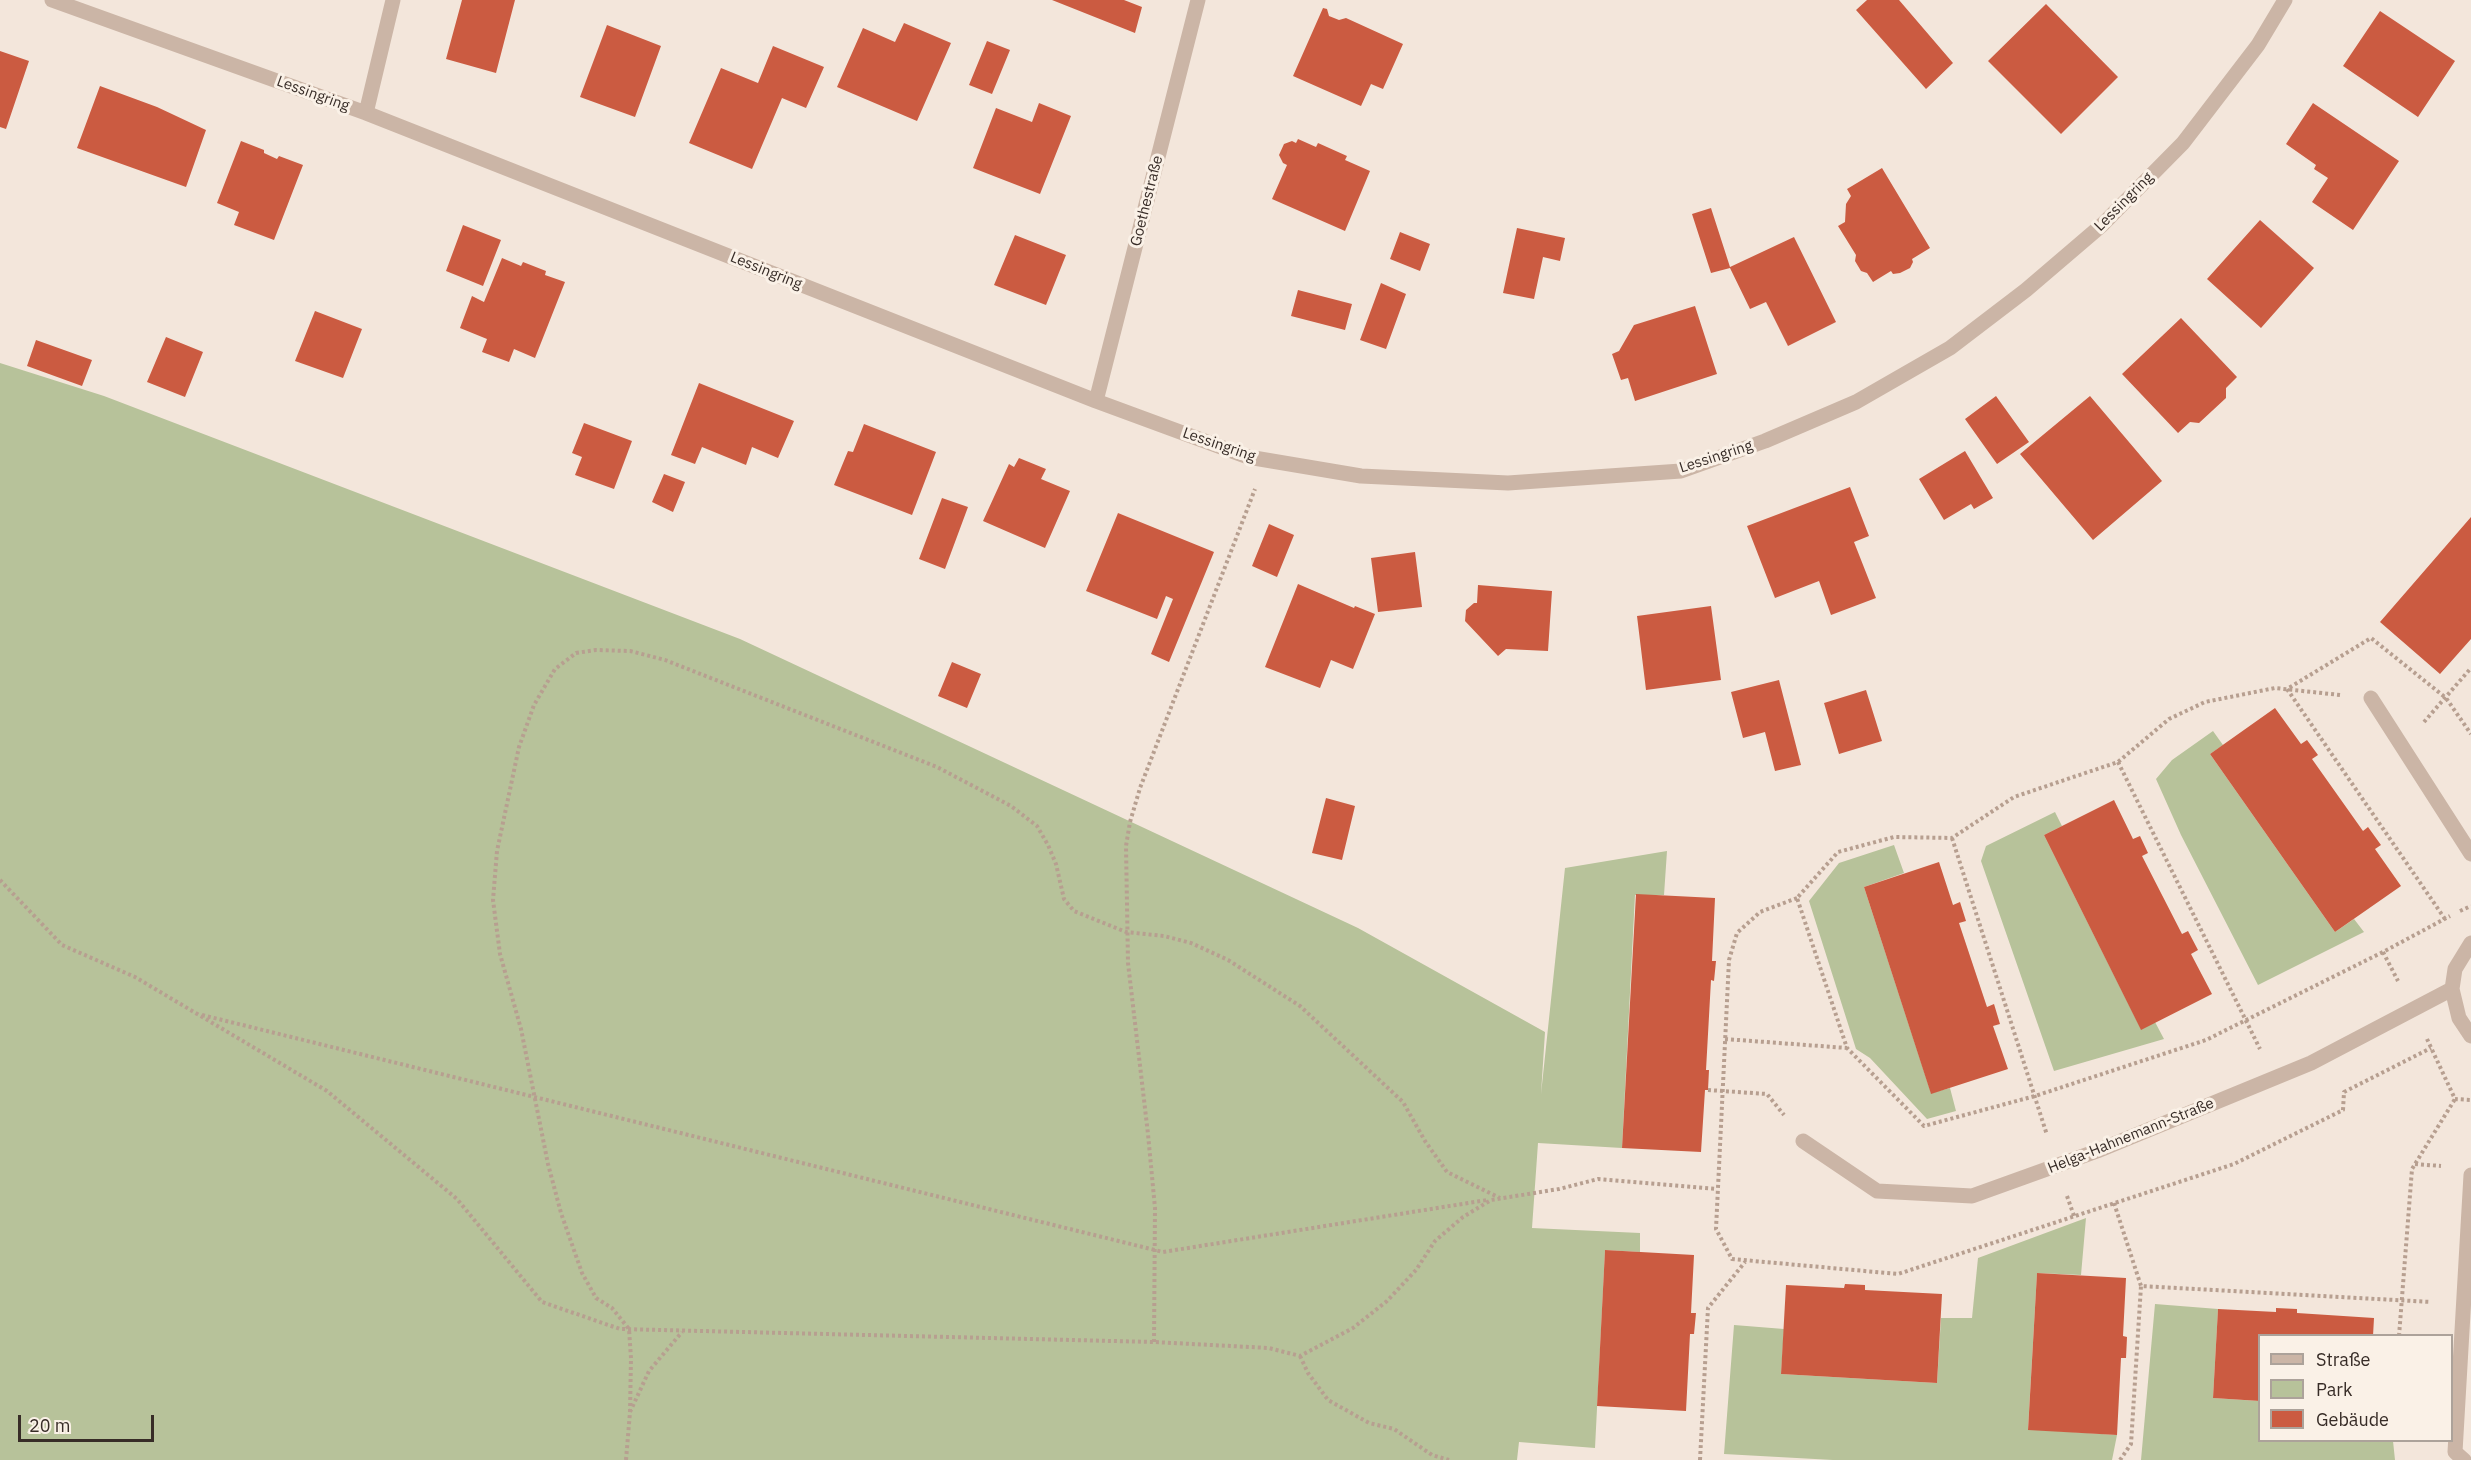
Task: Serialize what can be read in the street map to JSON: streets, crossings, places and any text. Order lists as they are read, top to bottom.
{
  "streets": {
    "street": ["Lessingring", "Goethestraße", "Helga-Hahnemann-Straße"]
  },
  "crossings": [
    ["Lessingring", "Goethestraße"]
  ],
  "legend": ["Straße", "Park", "Gebäude"],
  "scale_bar": "20 m"
}
